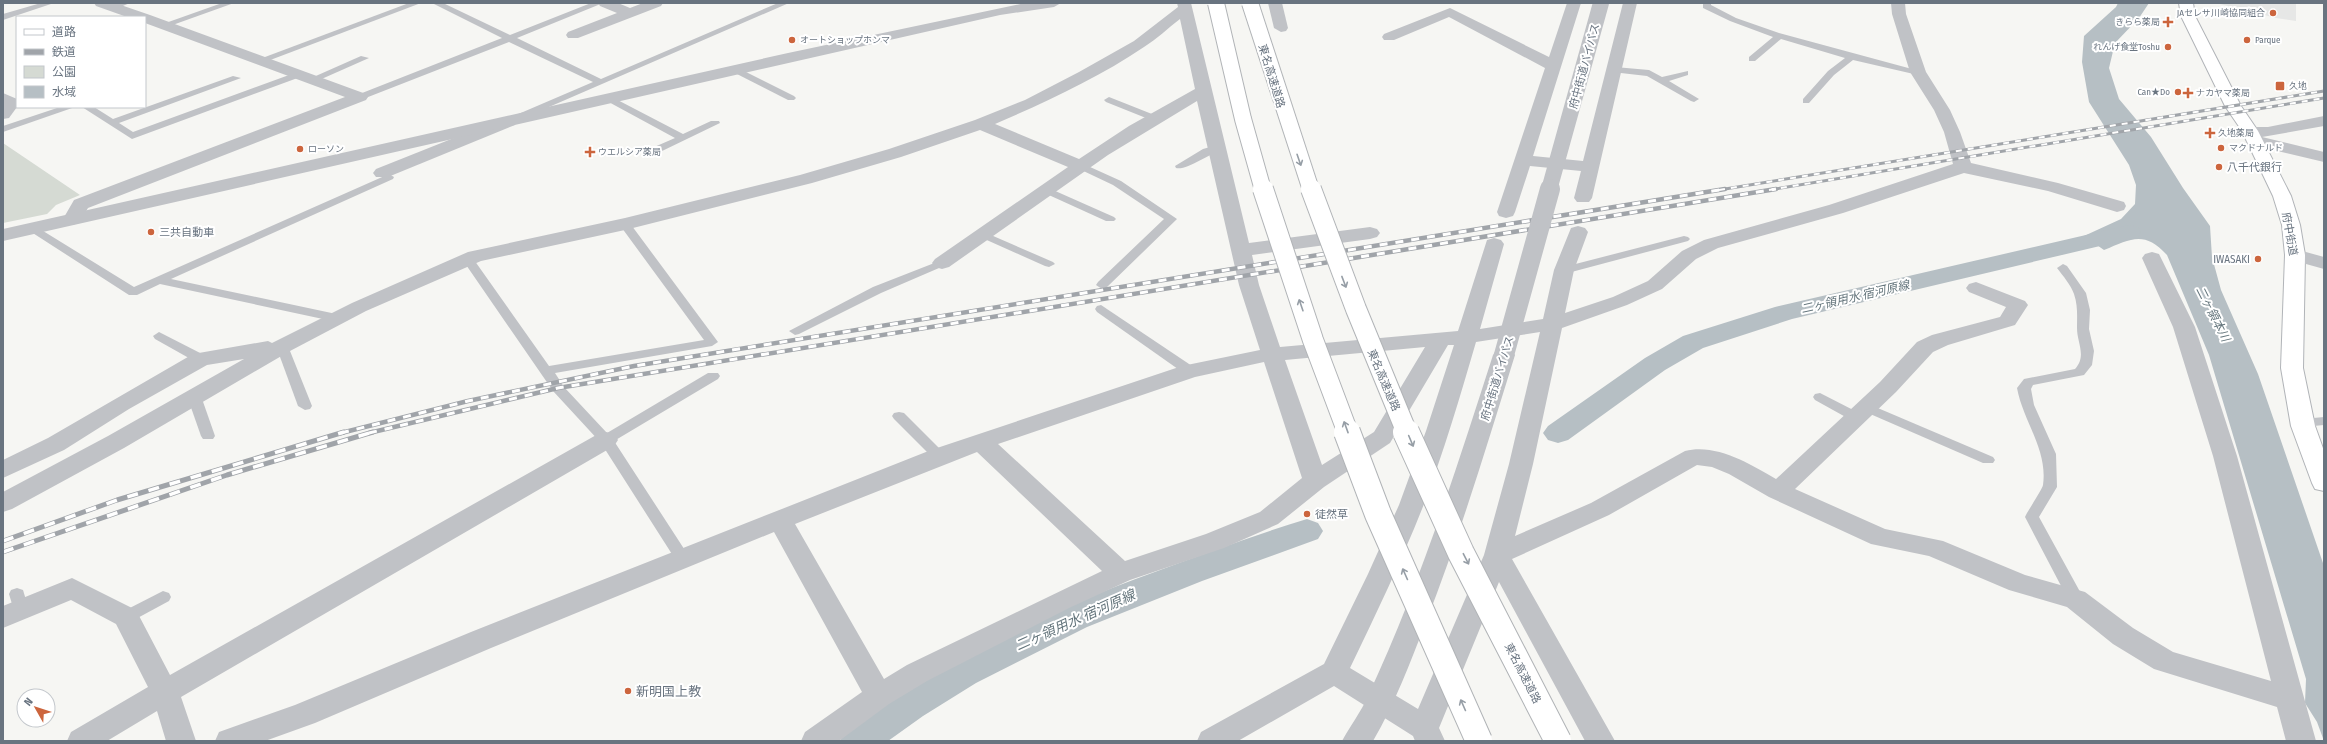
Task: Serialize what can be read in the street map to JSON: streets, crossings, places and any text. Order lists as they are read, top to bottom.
{
  "streets": {
    "main road": ["東名高速道路", "府中街道"],
    "street": ["府中街道バイパス"]
  },
  "water": ["二ヶ領用水 宿河原線", "二ヶ領本川"],
  "places": {
    "other": [
      "JAセレサ川崎協同組合",
      "オートショップホンマ",
      "Parque",
      "れんげ食堂Toshu",
      "Can★Do",
      "マクドナルド",
      "ローソン",
      "八千代銀行",
      "三共自動車",
      "IWASAKI",
      "徒然草",
      "新明国上教"
    ],
    "health": [
      "きらら薬局",
      "ナカヤマ薬局",
      "久地薬局",
      "ウエルシア薬局"
    ],
    "transit": ["久地"]
  },
  "legend": [
    "道路",
    "鉄道",
    "公園",
    "水域"
  ],
  "north": "top left"
}
